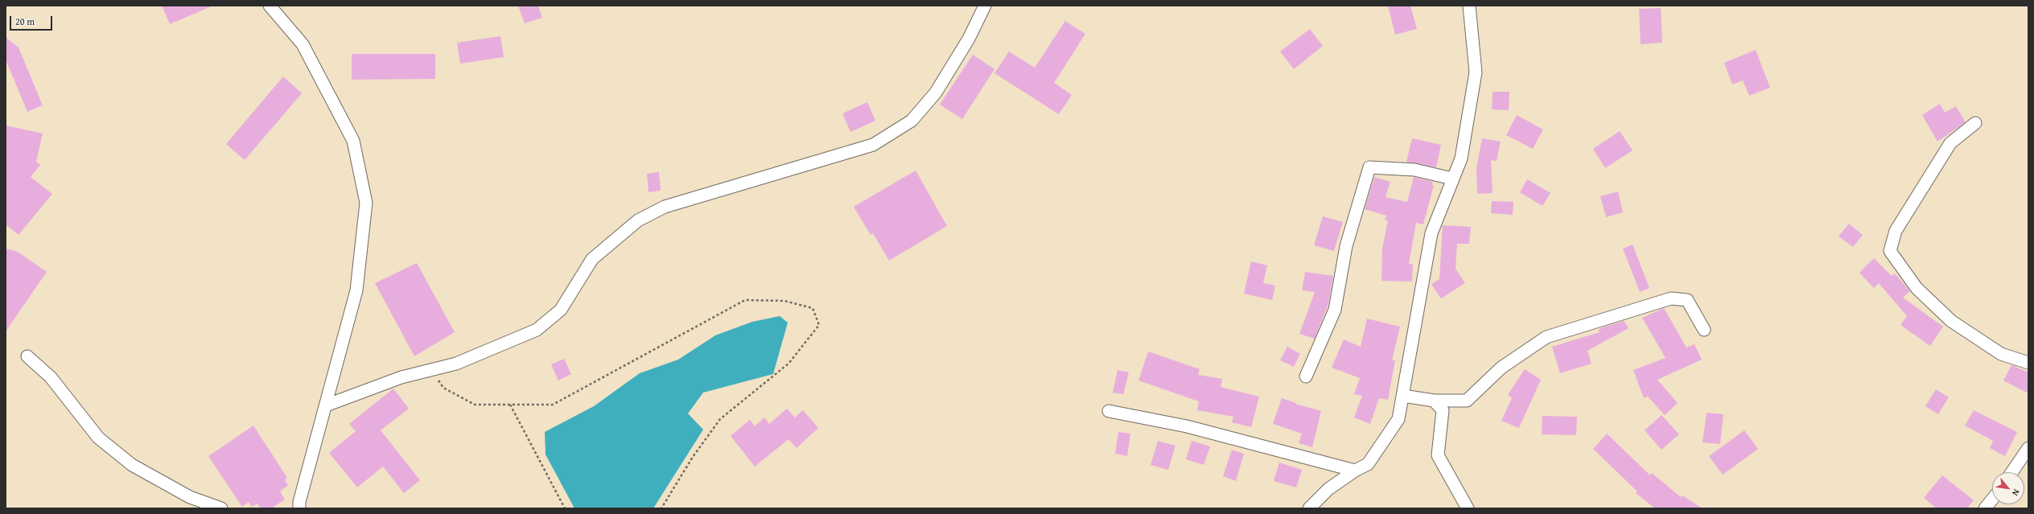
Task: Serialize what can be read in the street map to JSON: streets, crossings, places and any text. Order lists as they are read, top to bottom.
{
  "scale_bar": "20 m",
  "north": "bottom right"
}
